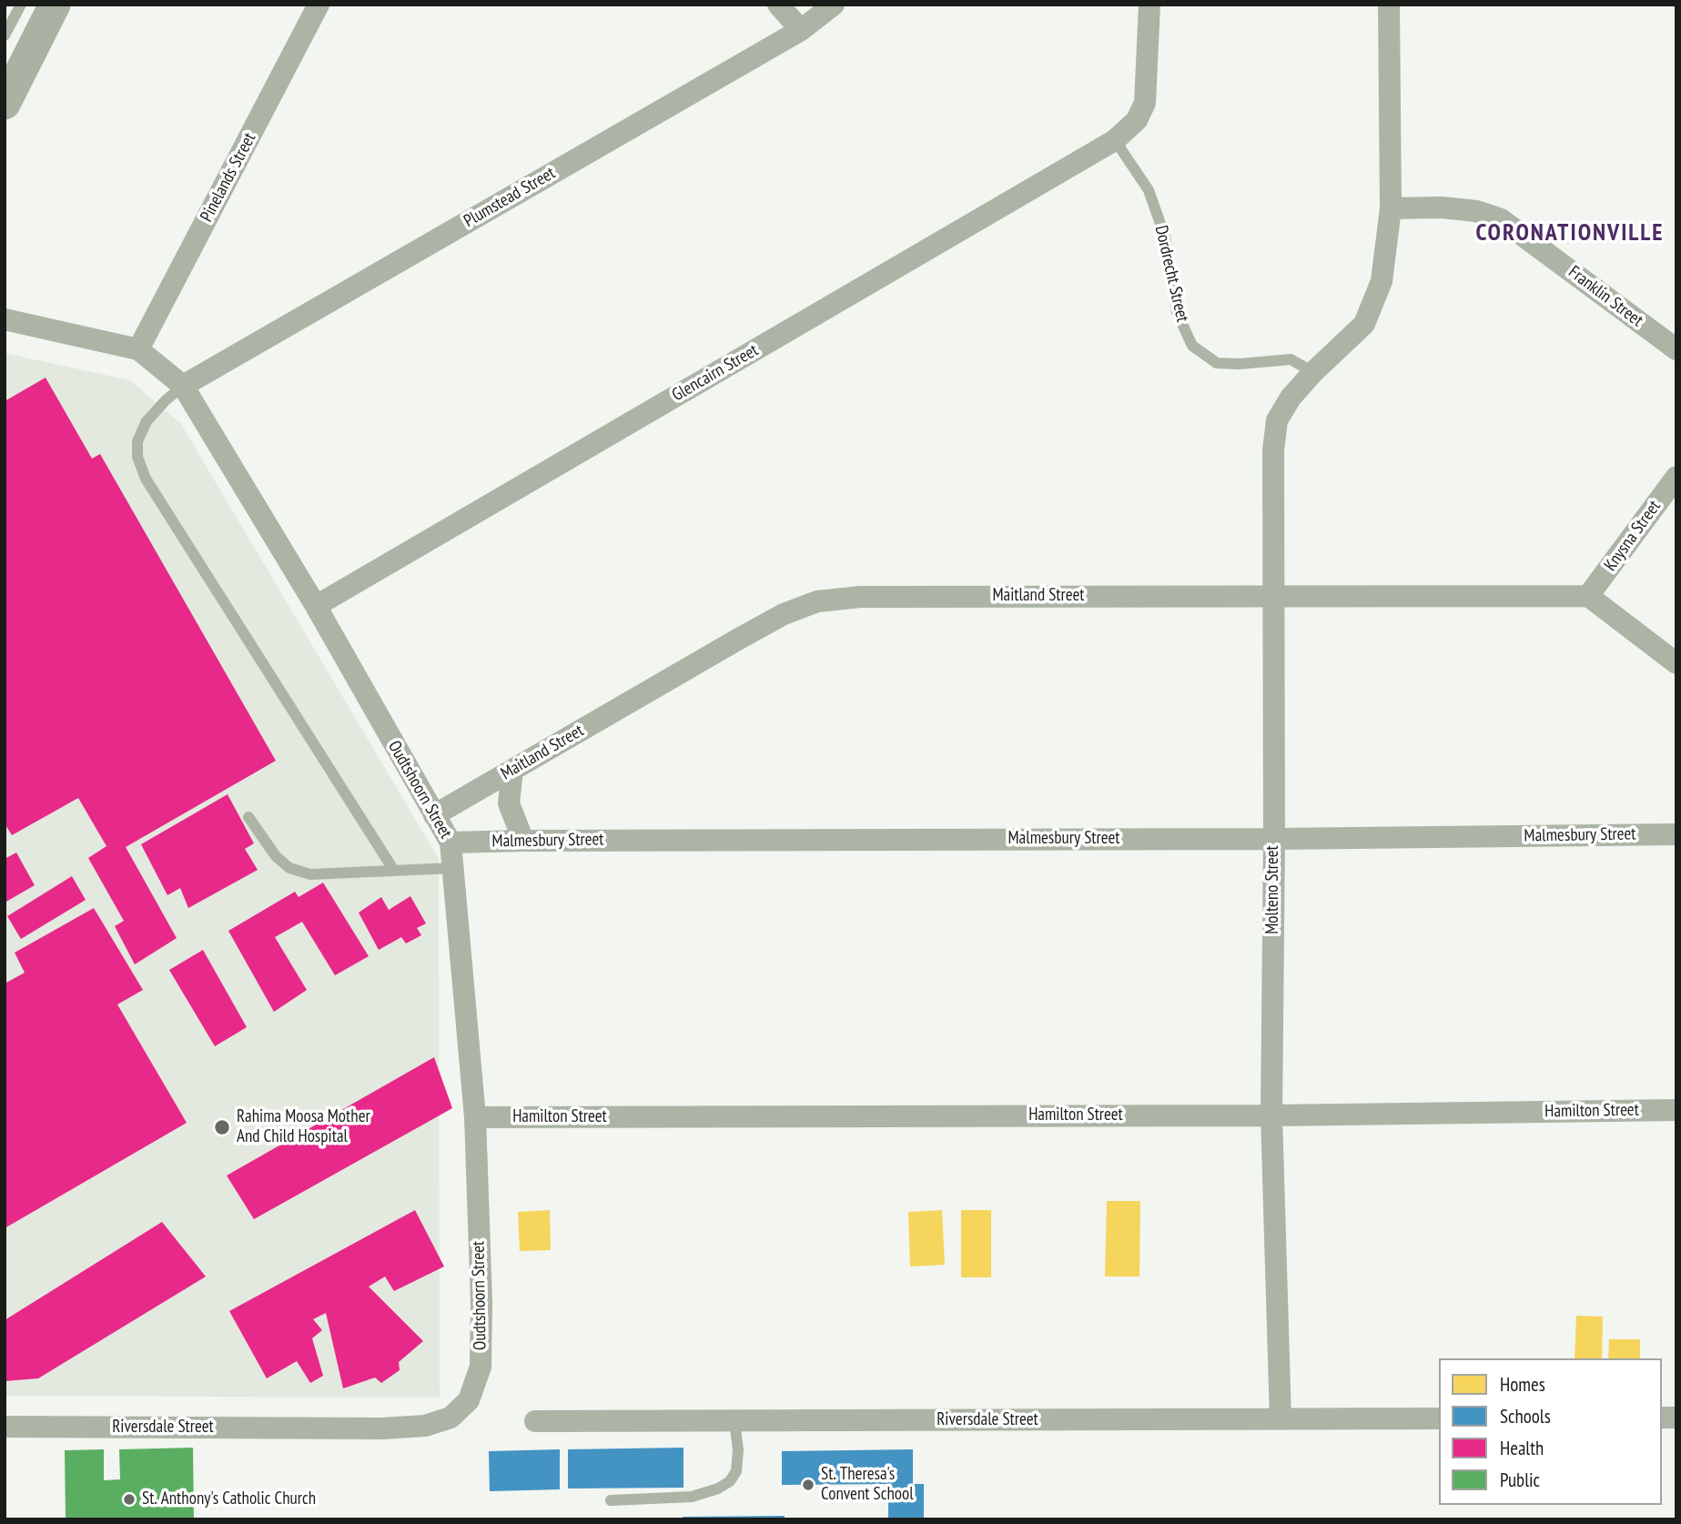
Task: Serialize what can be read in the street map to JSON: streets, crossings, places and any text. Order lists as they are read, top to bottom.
{
  "streets": {
    "street": [
      "Pinelands Street",
      "Plumstead Street",
      "Franklin Street",
      "Glencairn Street",
      "Knysna Street",
      "Maitland Street",
      "Oudtshoorn Street",
      "Malmesbury Street",
      "Molteno Street",
      "Hamilton Street",
      "Riversdale Street"
    ],
    "lane": ["Dordrecht Street"]
  },
  "crossings": [
    ["Pinelands Street", "Oudtshoorn Street"],
    ["Plumstead Street", "Oudtshoorn Street"],
    ["Dordrecht Street", "Glencairn Street"],
    ["Dordrecht Street", "Molteno Street"],
    ["Glencairn Street", "Oudtshoorn Street"],
    ["Knysna Street", "Maitland Street"],
    ["Maitland Street", "Oudtshoorn Street"],
    ["Maitland Street", "Molteno Street"],
    ["Oudtshoorn Street", "Malmesbury Street"],
    ["Oudtshoorn Street", "Hamilton Street"],
    ["Oudtshoorn Street", "Riversdale Street"],
    ["Malmesbury Street", "Molteno Street"],
    ["Molteno Street", "Hamilton Street"],
    ["Molteno Street", "Riversdale Street"]
  ],
  "districts": ["CORONATIONVILLE"],
  "places": ["Rahima Moosa Mother And Child Hospital", "St. Theresa's Convent School", "St. Anthony's Catholic Church"],
  "legend": [
    "Homes",
    "Schools",
    "Health",
    "Public"
  ]
}
